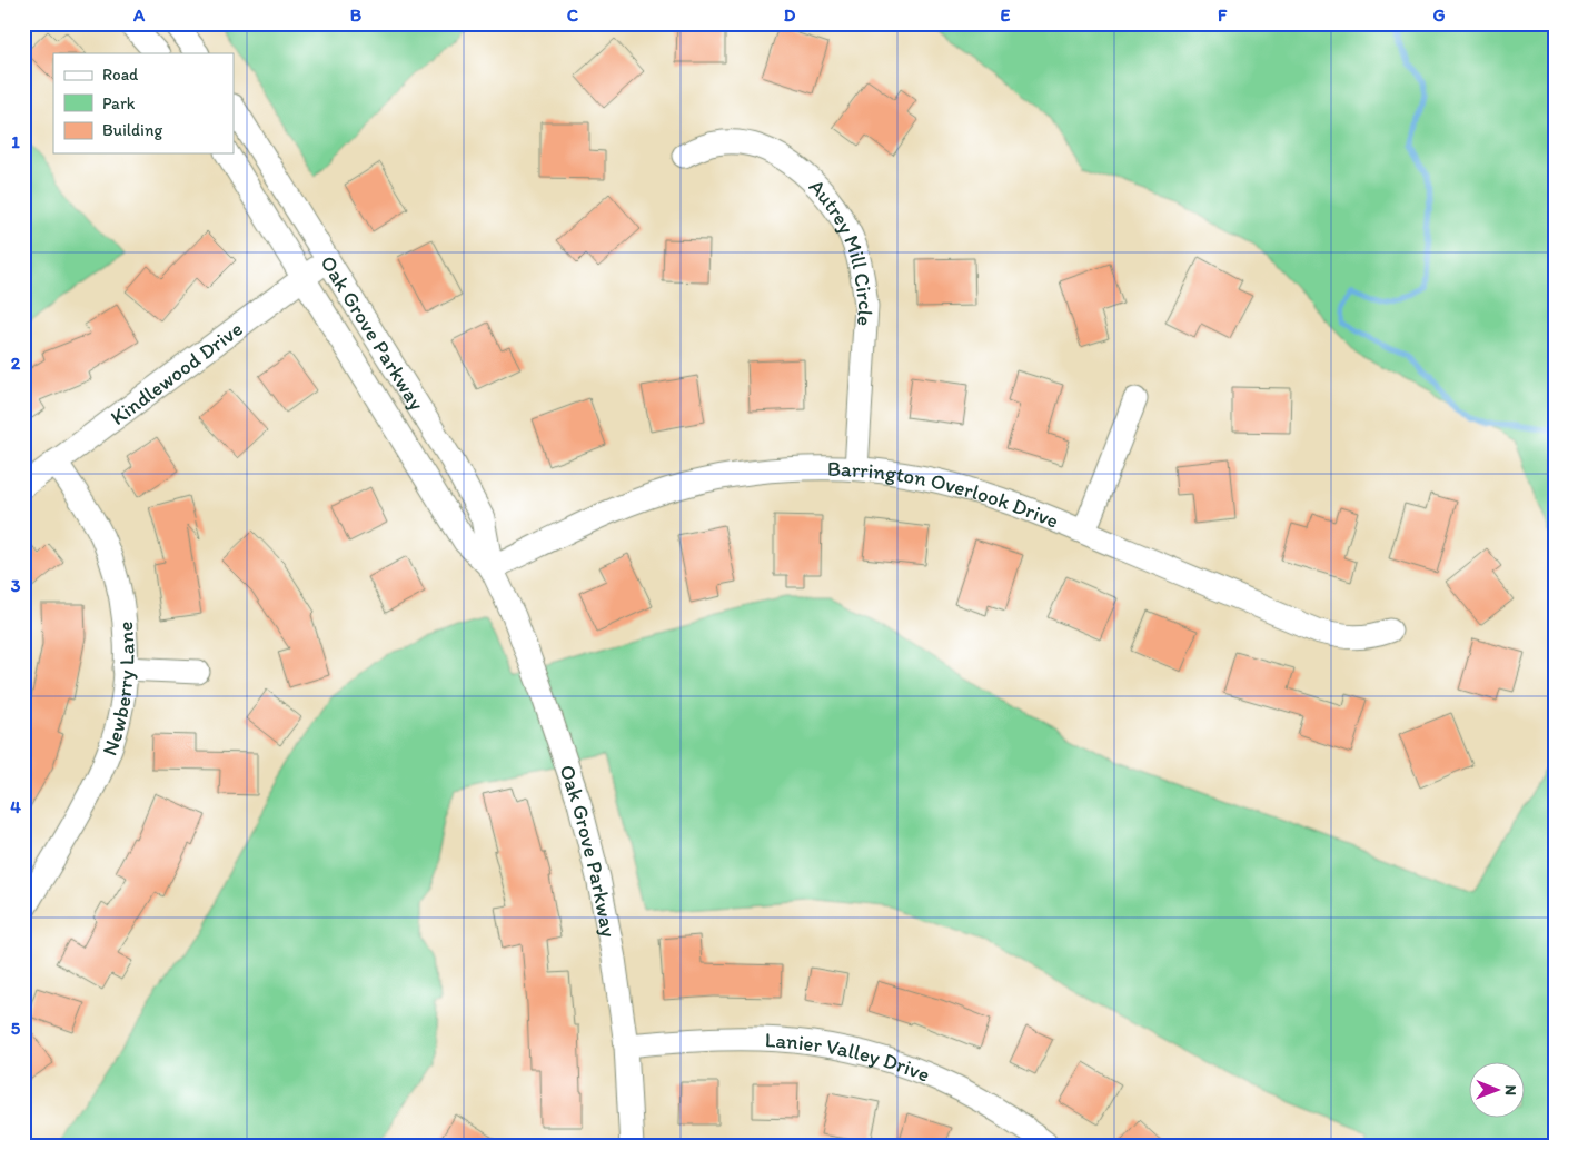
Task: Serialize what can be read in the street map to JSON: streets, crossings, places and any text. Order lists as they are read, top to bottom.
{
  "streets": {
    "street": [
      "Autrey Mill Circle",
      "Oak Grove Parkway",
      "Kindlewood Drive",
      "Barrington Overlook Drive",
      "Newberry Lane",
      "Lanier Valley Drive"
    ]
  },
  "crossings": [
    ["Autrey Mill Circle", "Barrington Overlook Drive"],
    ["Oak Grove Parkway", "Kindlewood Drive"],
    ["Oak Grove Parkway", "Barrington Overlook Drive"],
    ["Oak Grove Parkway", "Lanier Valley Drive"],
    ["Kindlewood Drive", "Newberry Lane"]
  ],
  "legend": ["Road", "Park", "Building"],
  "north": "right",
  "grid": {
    "columns": [
      "A",
      "B",
      "C",
      "D",
      "E",
      "F",
      "G"
    ],
    "rows": [
      "1",
      "2",
      "3",
      "4",
      "5"
    ]
  }
}
